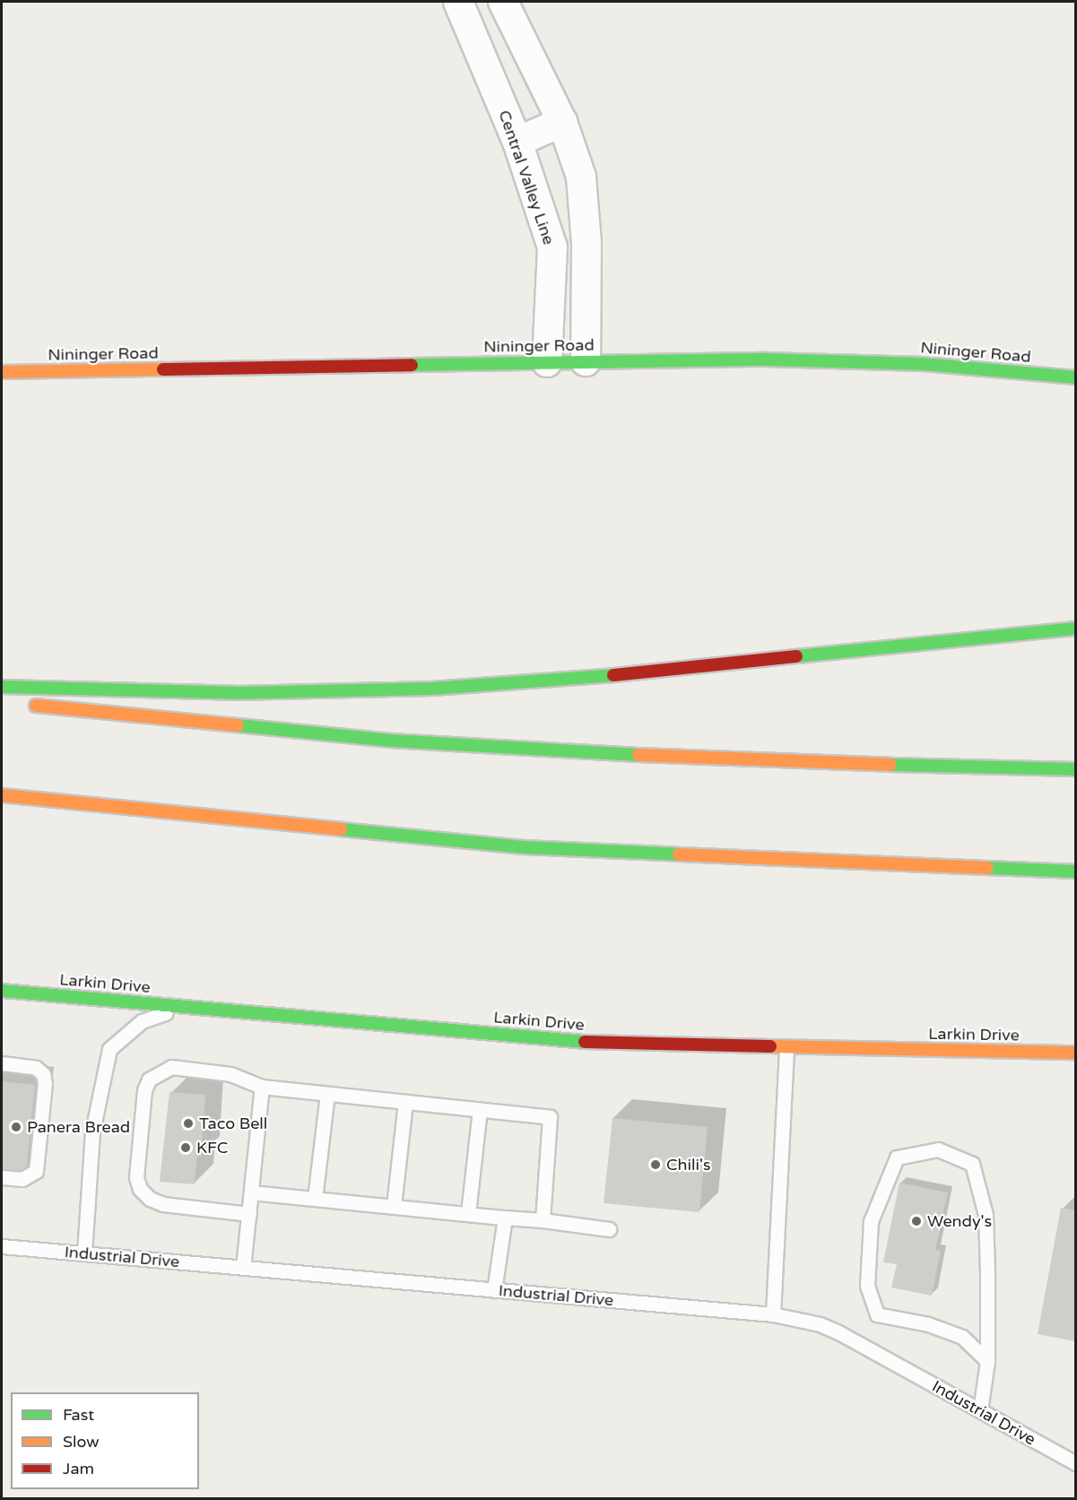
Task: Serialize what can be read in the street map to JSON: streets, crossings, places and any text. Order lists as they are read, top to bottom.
{
  "streets": {
    "main road": ["Nininger Road", "Larkin Drive"],
    "street": ["Central Valley Line"],
    "lane": ["Industrial Drive"]
  },
  "crossings": [
    ["Central Valley Line", "Nininger Road"]
  ],
  "places": [
    "Taco Bell",
    "Panera Bread",
    "KFC",
    "Chili's",
    "Wendy's"
  ],
  "legend": ["Fast", "Slow", "Jam"]
}
